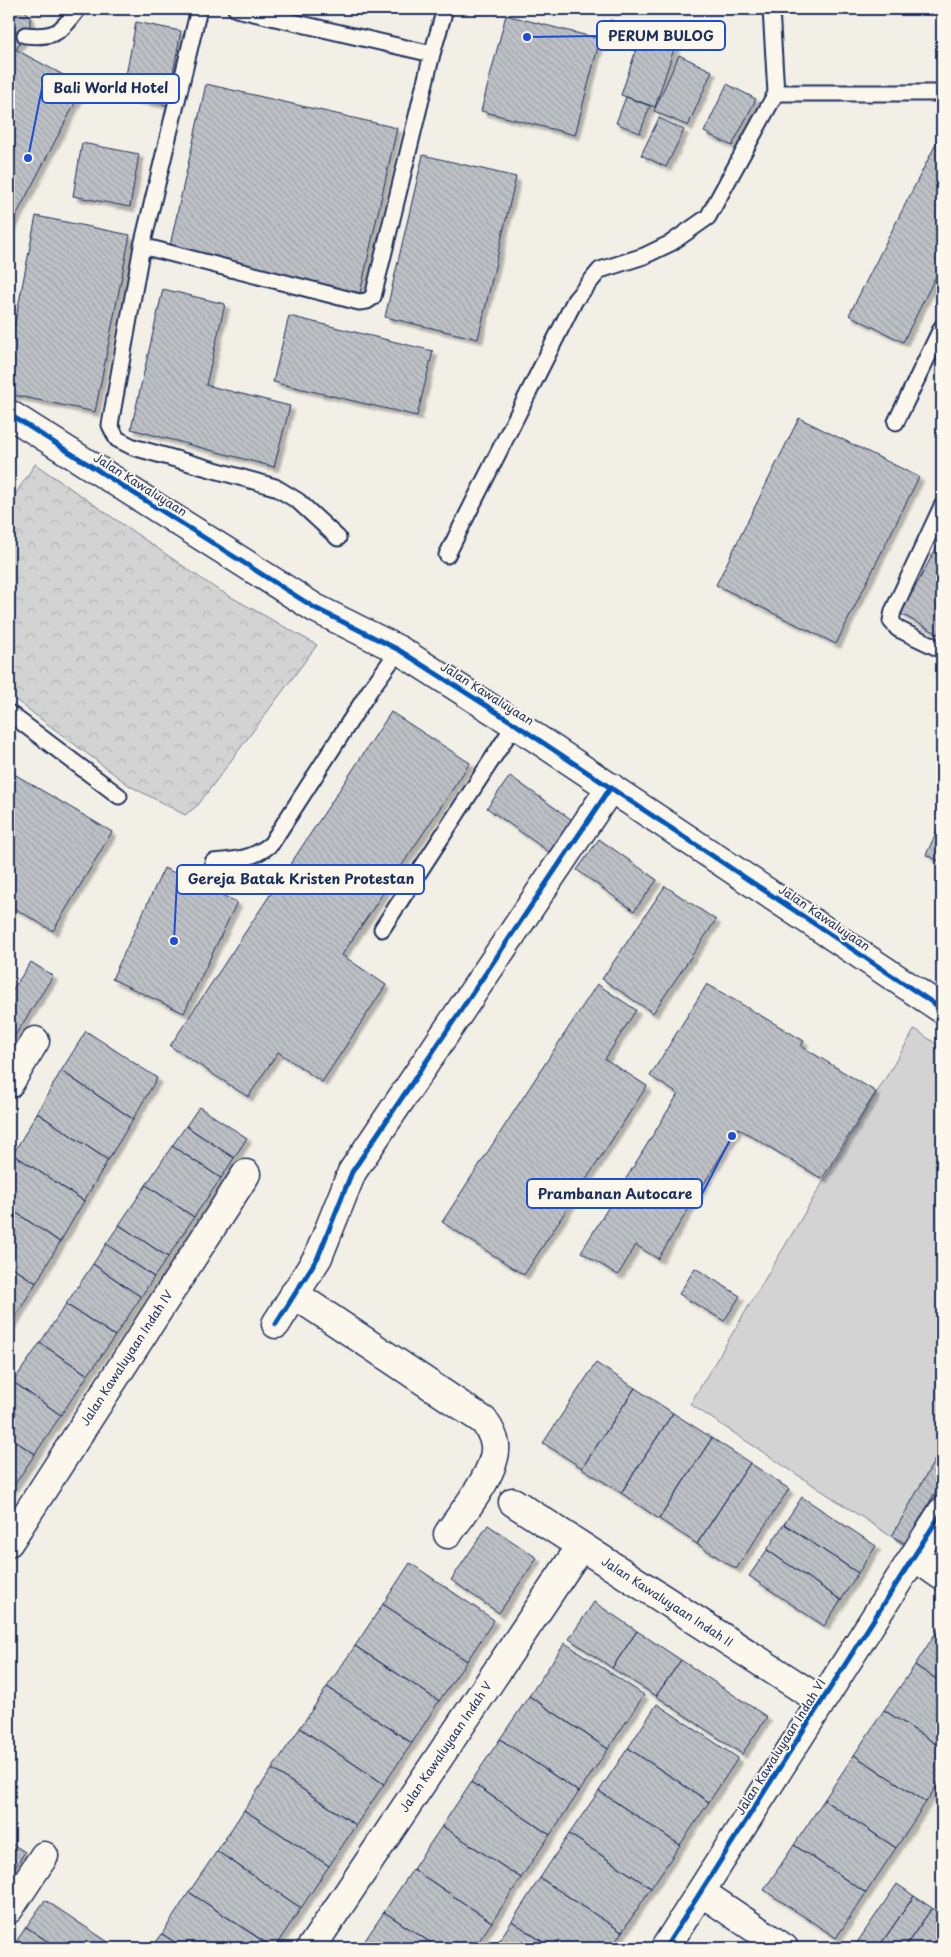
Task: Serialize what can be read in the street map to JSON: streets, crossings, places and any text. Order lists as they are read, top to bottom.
{
  "streets": {
    "street": [
      "Jalan Kawaluyaan",
      "Jalan Kawaluyaan Indah IV",
      "Jalan Kawaluyaan Indah II",
      "Jalan Kawaluyaan Indah V",
      "Jalan Kawaluyaan Indah VI"
    ]
  },
  "crossings": [
    ["Jalan Kawaluyaan Indah II", "Jalan Kawaluyaan Indah V"],
    ["Jalan Kawaluyaan Indah II", "Jalan Kawaluyaan Indah VI"]
  ],
  "places": [
    "PERUM BULOG",
    "Bali World Hotel",
    "Gereja Batak Kristen Protestan",
    "Prambanan Autocare"
  ]
}
